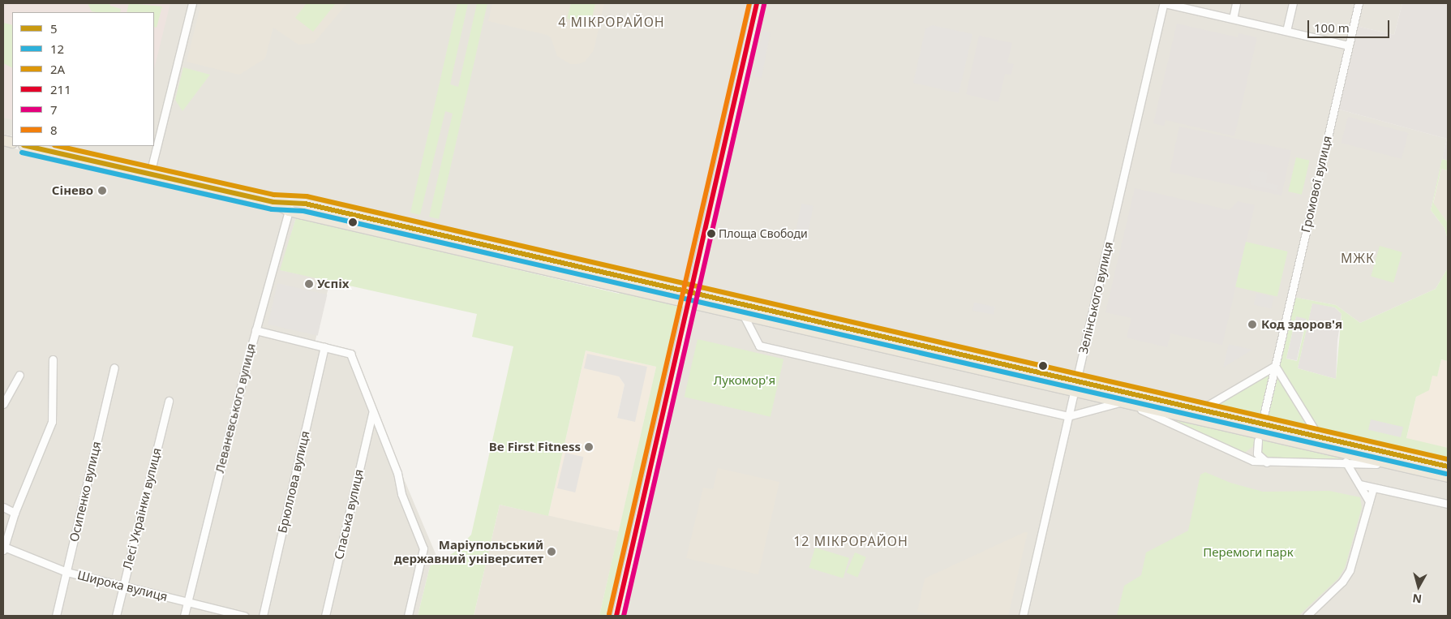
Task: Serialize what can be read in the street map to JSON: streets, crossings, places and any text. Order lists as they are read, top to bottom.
{
  "streets": {
    "highway": ["Зелінського вулиця"],
    "street": [
      "Громової вулиця",
      "Леваневського вулиця",
      "Брюллова вулиця",
      "Осипенко вулиця",
      "Лесі Українки вулиця",
      "Спаська вулиця",
      "Широка вулиця"
    ]
  },
  "crossings": [
    ["Леваневського вулиця", "Широка вулиця"],
    ["Осипенко вулиця", "Широка вулиця"],
    ["Лесі Українки вулиця", "Широка вулиця"]
  ],
  "districts": ["4 МІКРОРАЙОН", "МЖК", "12 МІКРОРАЙОН"],
  "parks": ["Лукомор'я", "Перемоги парк"],
  "places": [
    "Сінево",
    "Площа Свободи",
    "Успіх",
    "Код здоров'я",
    "Be First Fitness",
    "Маріупольський державний університет"
  ],
  "lines": [
    "transit line 211",
    "transit line 8",
    "transit line 7",
    "transit line 5",
    "transit line 2А",
    "transit line 12"
  ],
  "legend": [
    "5",
    "12",
    "2А",
    "211",
    "7",
    "8"
  ],
  "scale_bar": "100 m",
  "north": "bottom"
}
